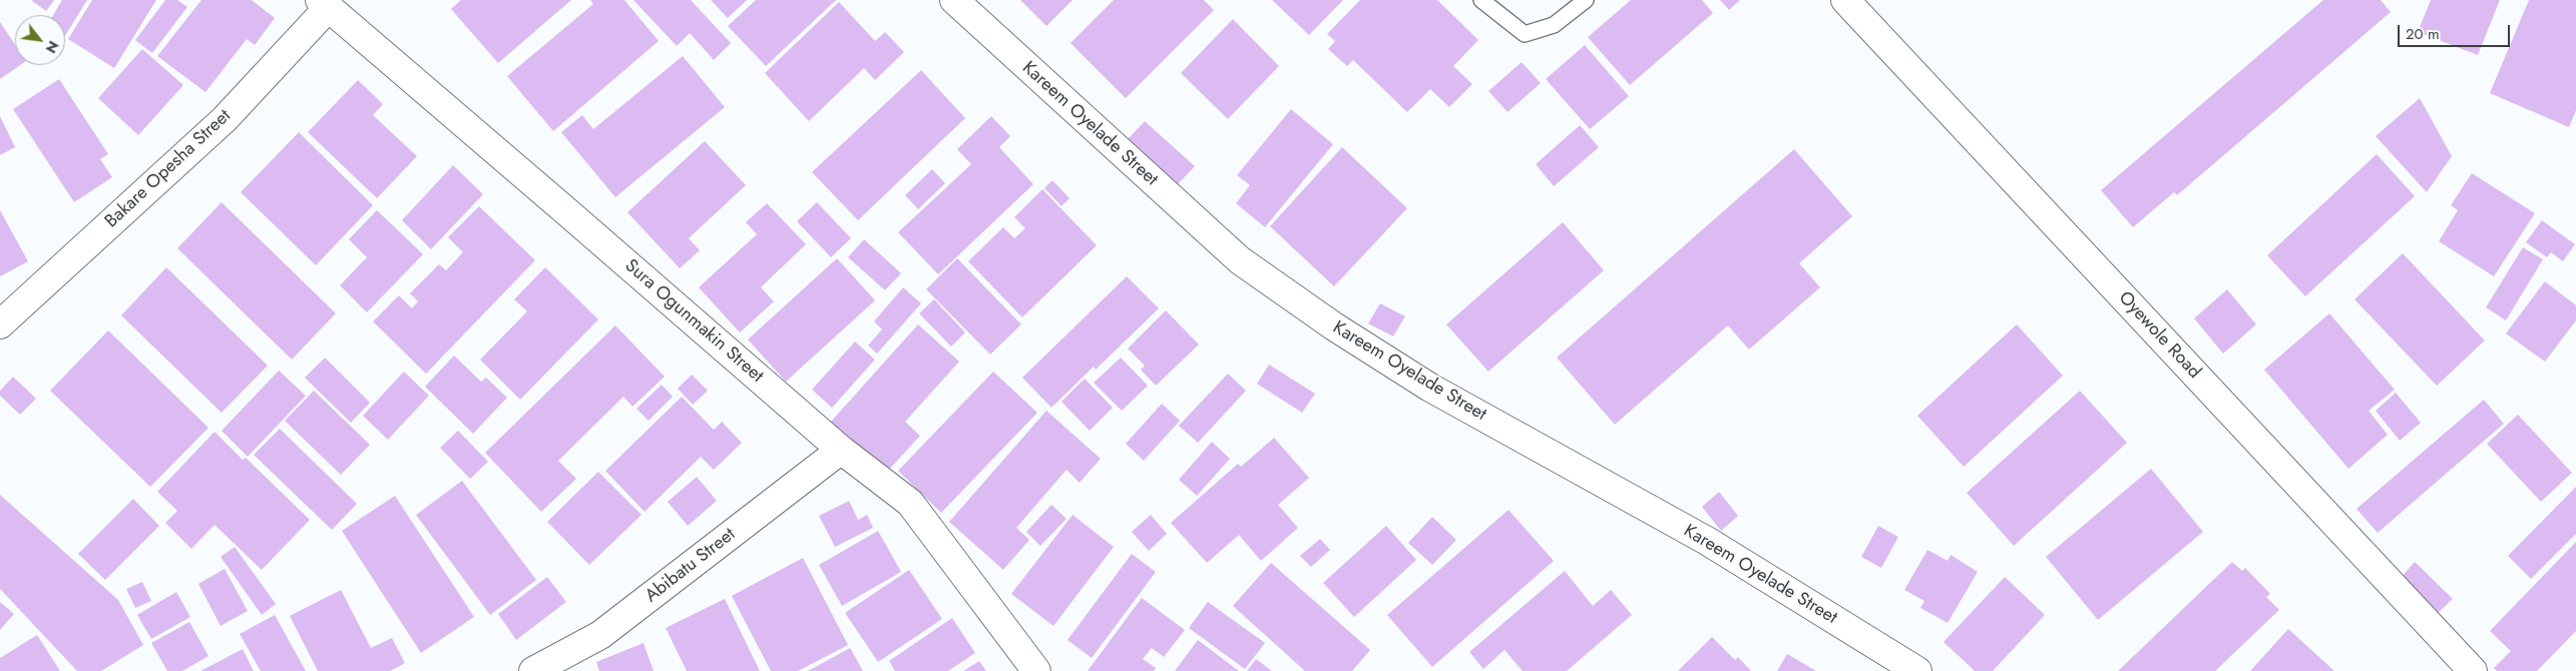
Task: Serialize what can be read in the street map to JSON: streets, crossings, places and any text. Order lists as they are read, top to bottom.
{
  "streets": {
    "street": [
      "Kareem Oyelade Street",
      "Bakare Opesha Street",
      "Sura Ogunmakin Street",
      "Oyewole Road",
      "Abibatu Street"
    ]
  },
  "crossings": [
    ["Bakare Opesha Street", "Sura Ogunmakin Street"],
    ["Sura Ogunmakin Street", "Abibatu Street"]
  ],
  "scale_bar": "20 m",
  "north": "bottom right"
}
